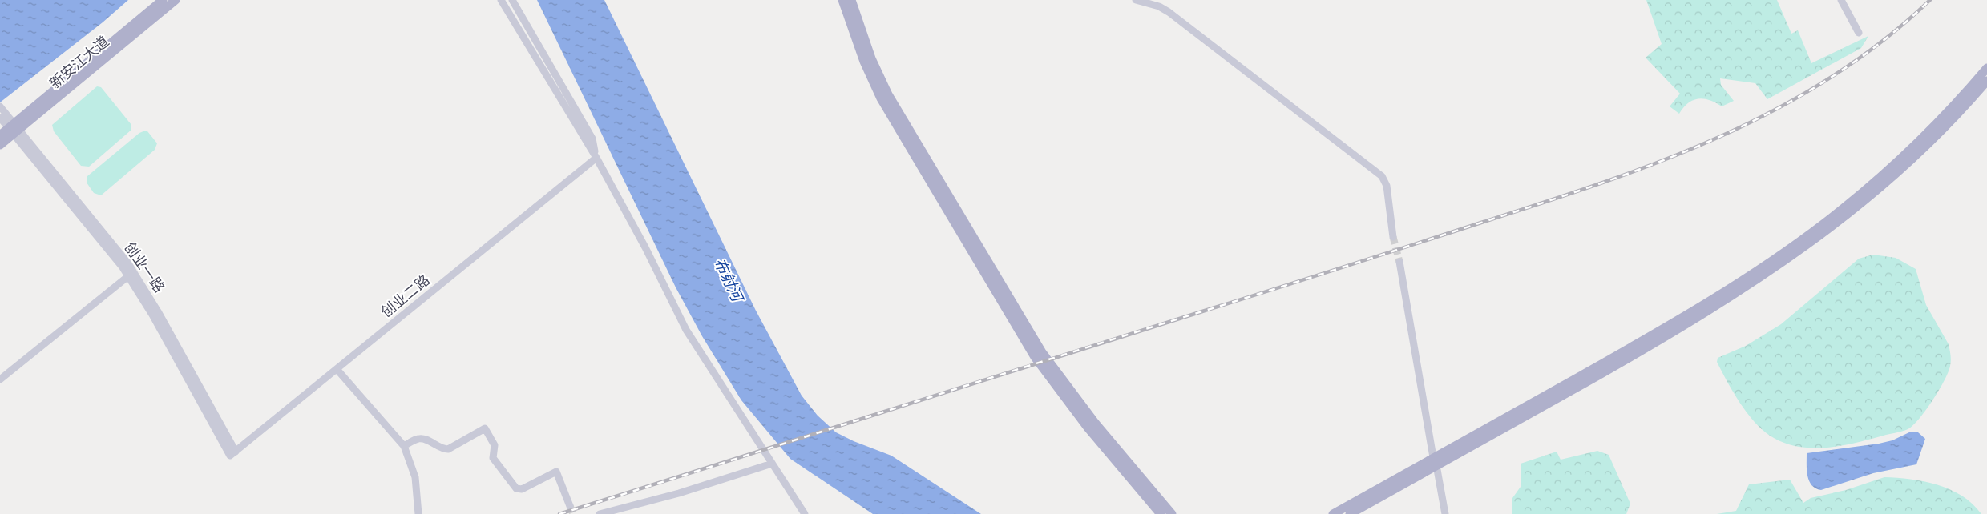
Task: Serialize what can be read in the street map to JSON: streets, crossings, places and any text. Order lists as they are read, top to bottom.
{
  "streets": {
    "main road": ["新安江大道"],
    "street": ["创业一路", "创业二路"]
  },
  "crossings": [
    ["新安江大道", "创业一路"],
    ["创业一路", "创业二路"]
  ],
  "water": ["布射河"]
}
